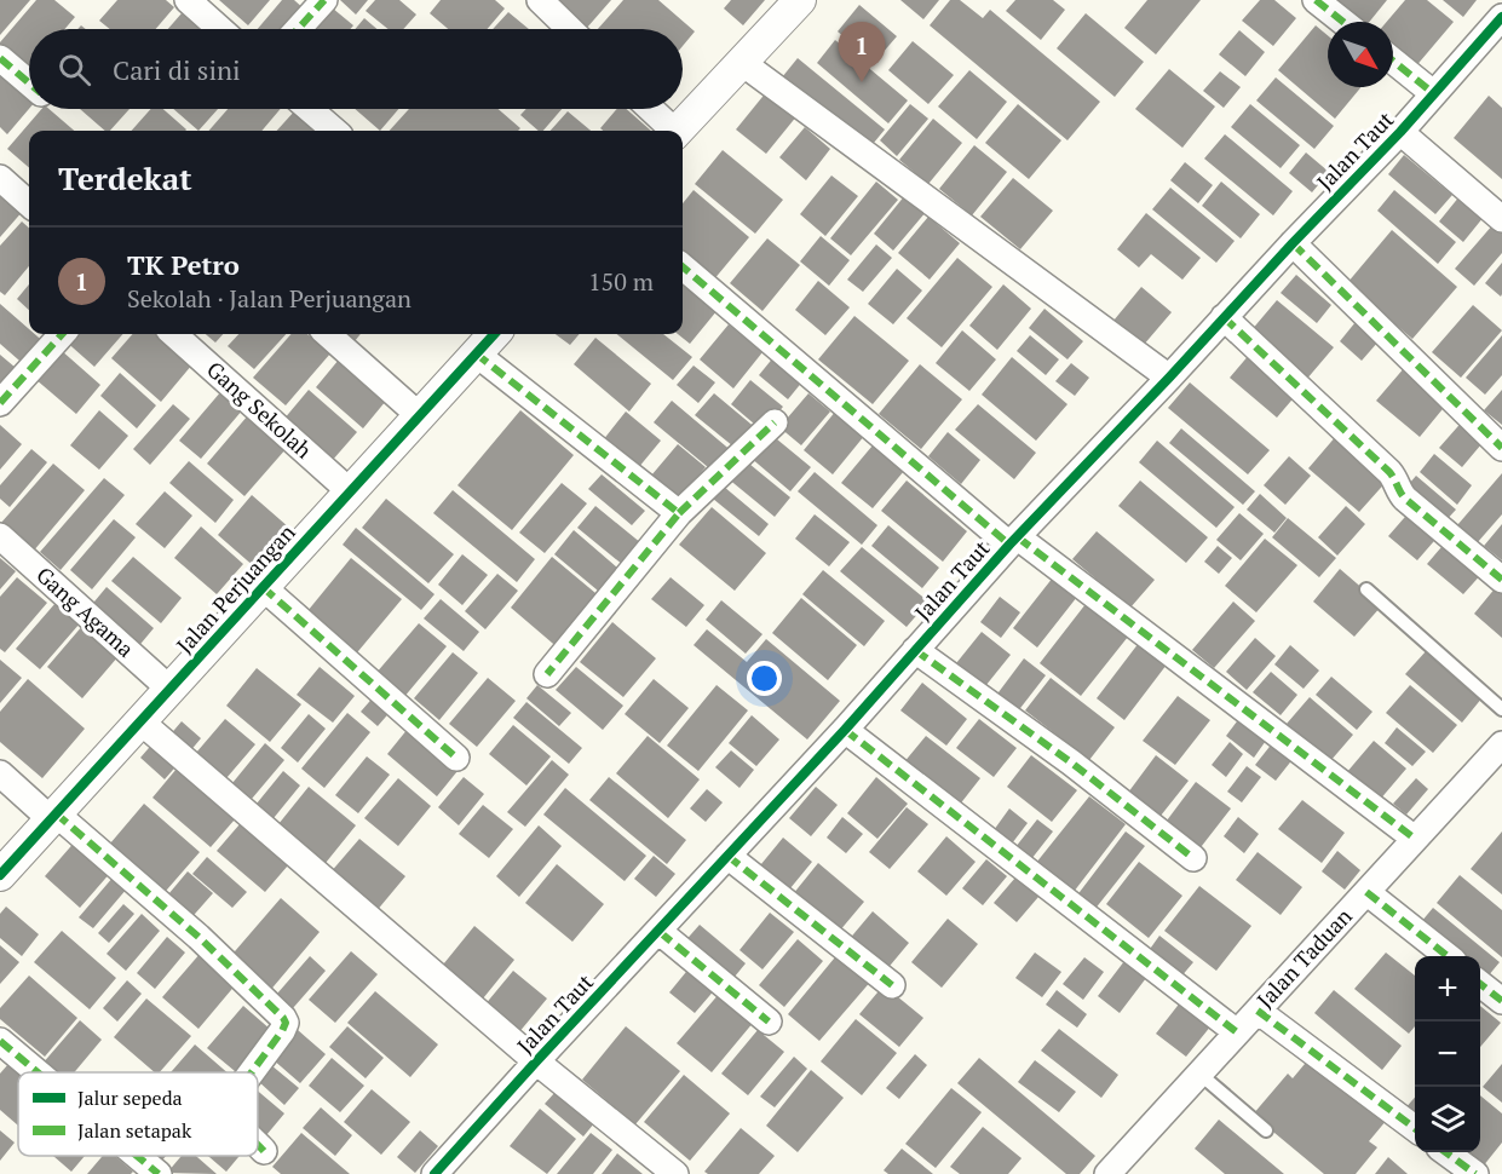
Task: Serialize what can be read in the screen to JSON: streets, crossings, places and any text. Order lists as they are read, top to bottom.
{
  "streets": {
    "street": [
      "Jalan Taut",
      "Gang Sekolah",
      "Jalan Perjuangan",
      "Gang Agama",
      "Jalan Taduan"
    ]
  },
  "crossings": [
    ["Gang Sekolah", "Jalan Perjuangan"],
    ["Jalan Perjuangan", "Gang Agama"]
  ],
  "legend": ["Jalur sepeda", "Jalan setapak"],
  "north": "bottom right",
  "page": {
    "pins": "1",
    "search": "Cari di sini",
    "heading": "Terdekat",
    "list": [
      {
        "mark": "1",
        "name": "TK Petro",
        "note": "Sekolah · Jalan Perjuangan",
        "value": "150 m"
      }
    ],
    "map_buttons": ["+", "−"]
  }
}
